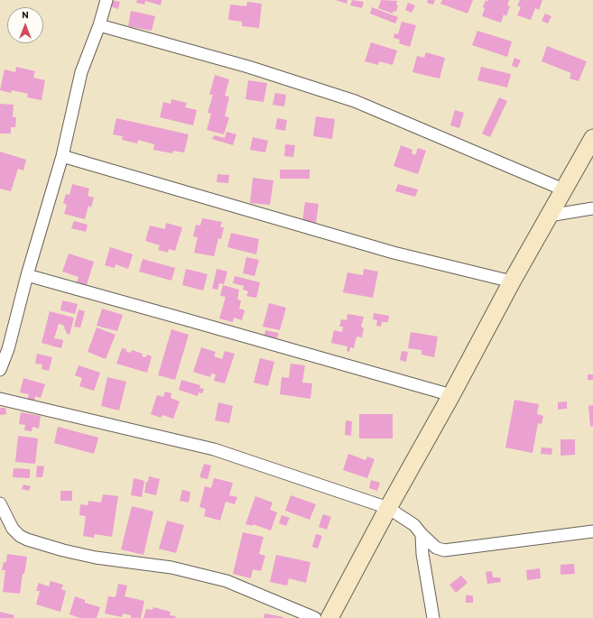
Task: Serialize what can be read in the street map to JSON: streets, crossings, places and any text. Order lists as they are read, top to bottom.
{
  "north": "top"
}
